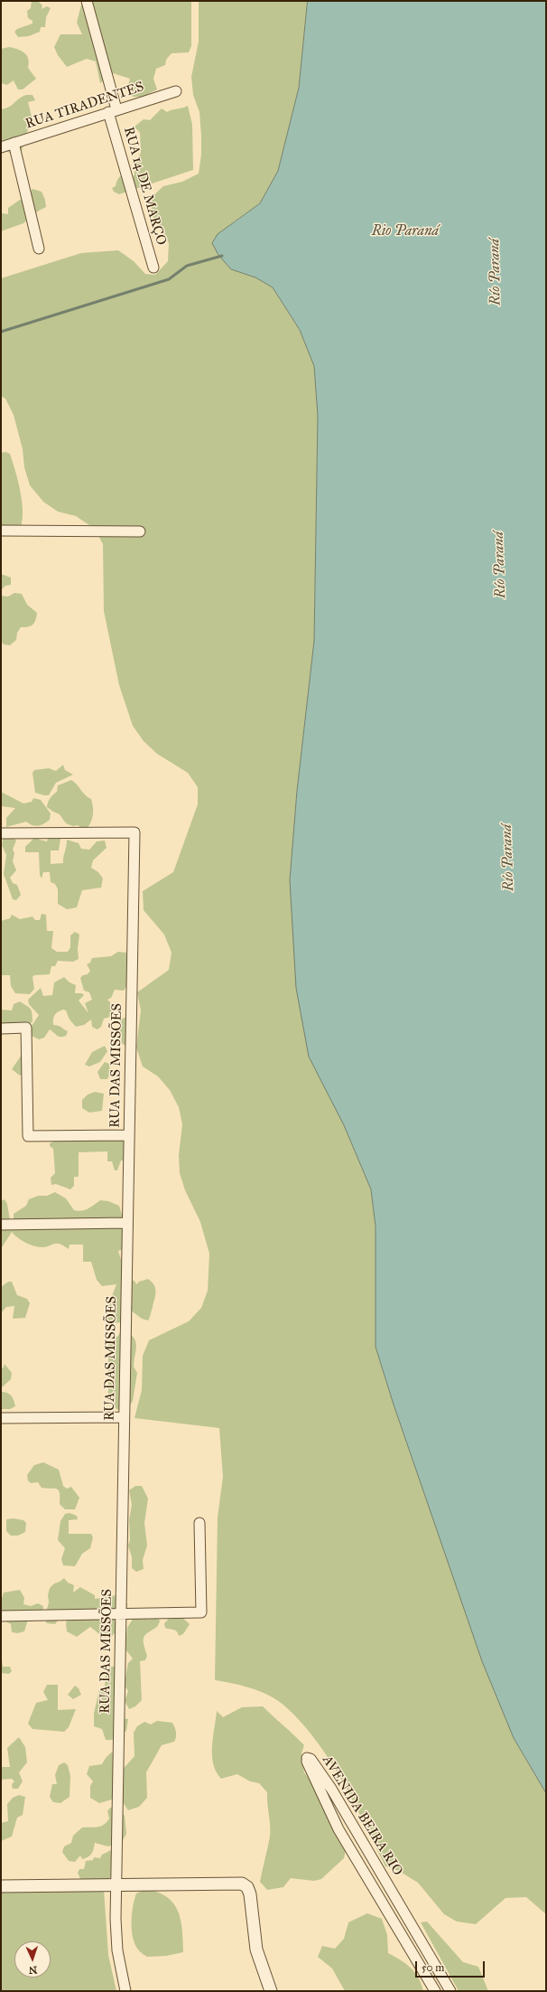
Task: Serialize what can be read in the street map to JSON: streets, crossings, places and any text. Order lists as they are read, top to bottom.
{
  "streets": {
    "street": [
      "RUA TIRADENTES",
      "RUA 14 DE MARÇO",
      "RUA DAS MISSÕES",
      "AVENIDA BEIRA RIO"
    ]
  },
  "crossings": [
    ["RUA TIRADENTES", "RUA 14 DE MARÇO"]
  ],
  "water": ["Rio Paraná", "Río Paraná"],
  "scale_bar": "50 m",
  "north": "bottom"
}
